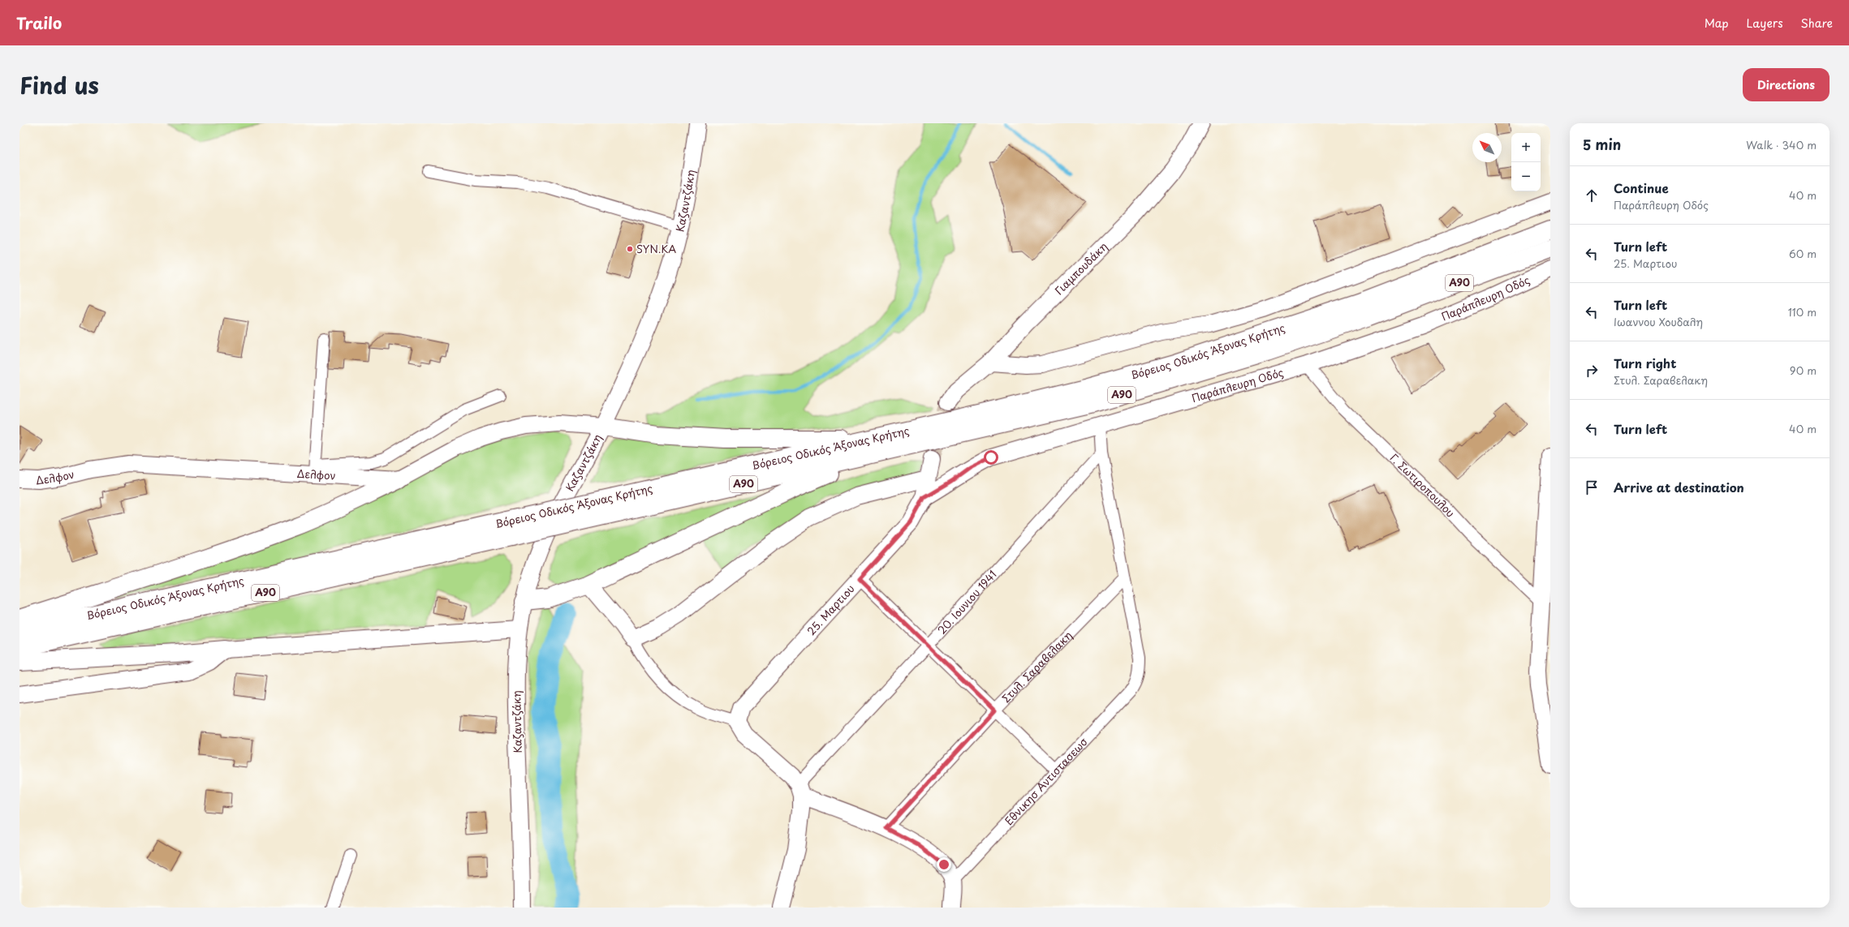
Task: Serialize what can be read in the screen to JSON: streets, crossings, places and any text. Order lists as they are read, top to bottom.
{
  "streets": {
    "highway": ["Α90", "Βόρειος Οδικός Άξονας Κρήτης"],
    "main road": [
      "Καζαντζάκη",
      "Γιαμπουδάκη",
      "Παράπλευρη Οδός",
      "Δελφον",
      "25. Μαρτιου"
    ],
    "street": [
      "Γ. Σωτιροπουλου",
      "20. Ιουνιου 1941",
      "Στυλ. Σαραβελακη",
      "Εθνικησ Αντιστασεωσ"
    ]
  },
  "crossings": [
    ["Παράπλευρη Οδός", "Γ. Σωτιροπουλου"],
    ["Παράπλευρη Οδός", "25. Μαρτιου"],
    ["Στυλ. Σαραβελακη", "Εθνικησ Αντιστασεωσ"]
  ],
  "places": ["SYN.KA"],
  "north": "top left",
  "page": {
    "header": "Trailo",
    "nav": ["Map", "Layers", "Share"],
    "title": "Find us",
    "buttons": "Directions",
    "heading": ["5 min", "Walk · 340 m"],
    "map_buttons": ["+", "−"],
    "list": [
      ["Continue", "Παράπλευρη Οδός", "40 m"],
      ["Turn left", "25. Μαρτιου", "60 m"],
      ["Turn left", "Ιωαννου Χουδαλη", "110 m"],
      ["Turn right", "Στυλ. Σαραβελακη", "90 m"],
      ["Turn left", "40 m"],
      "Arrive at destination"
    ]
  }
}
